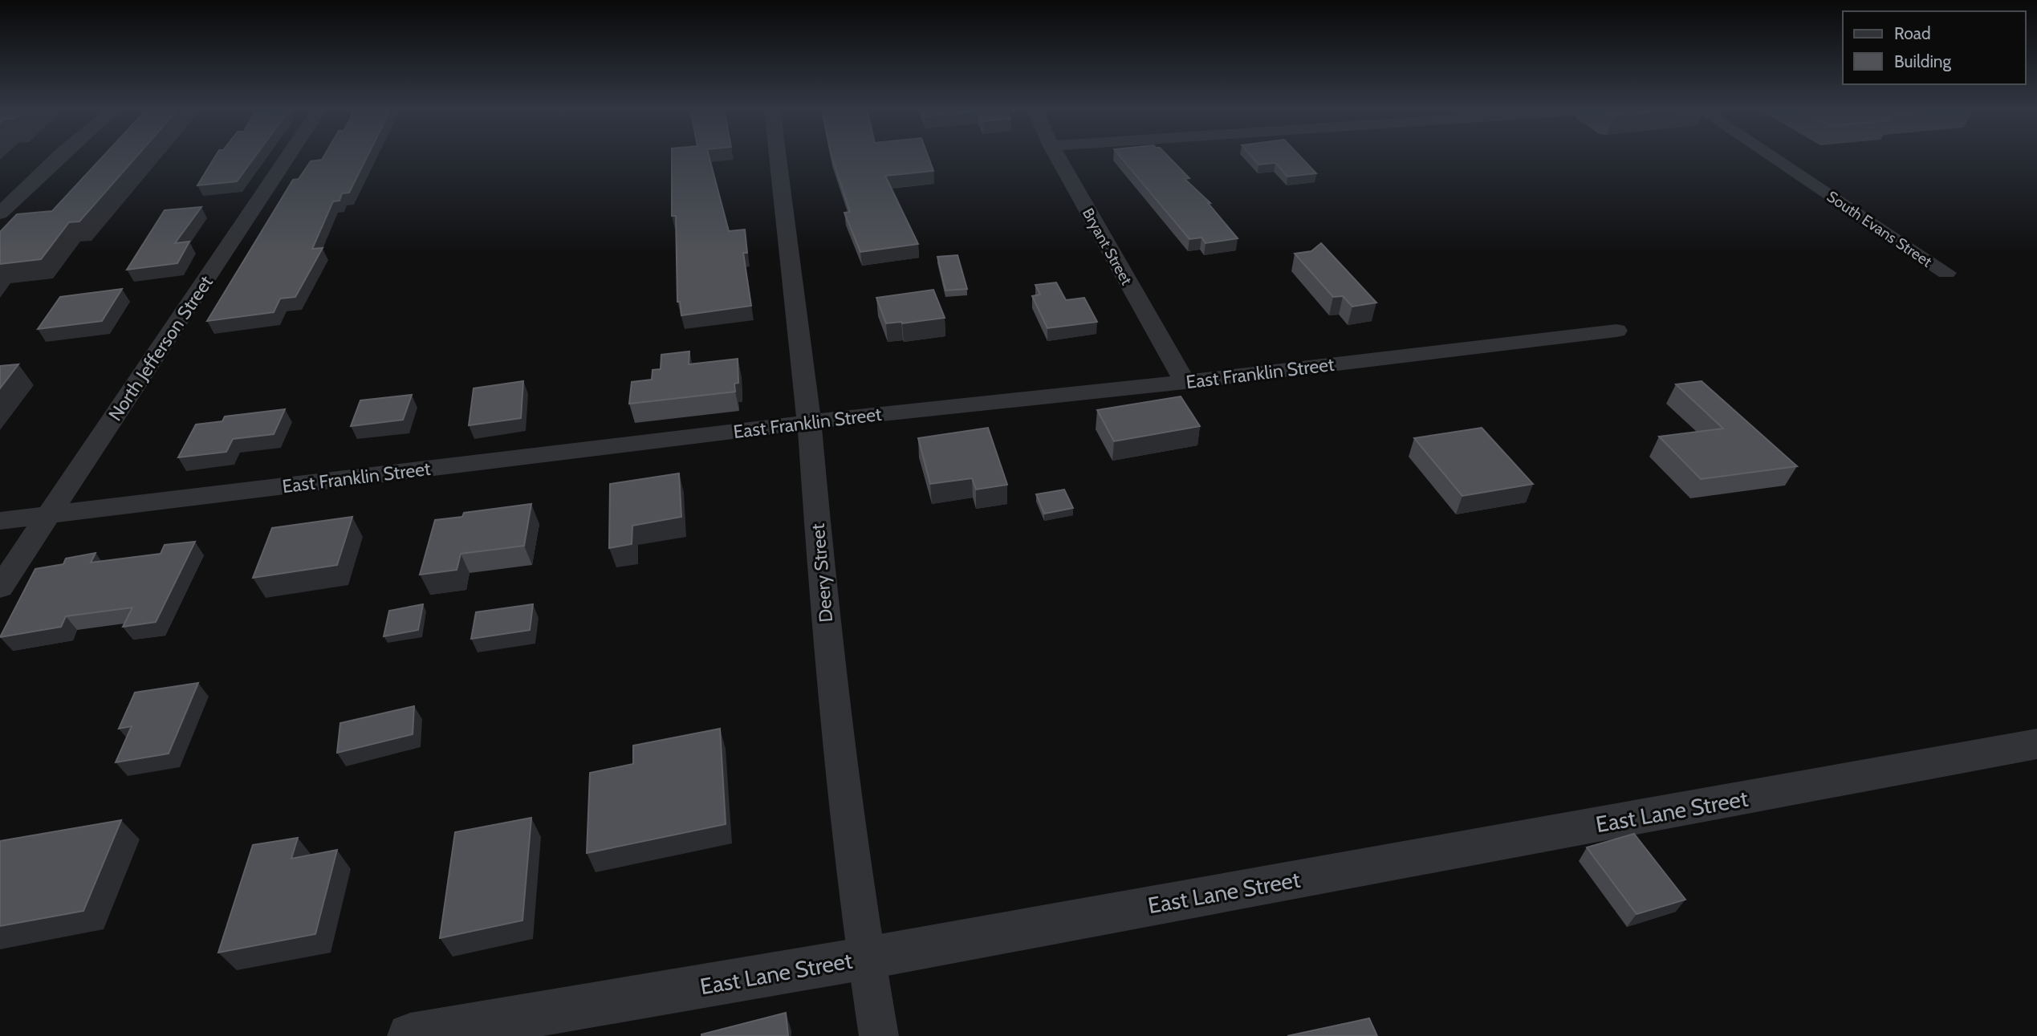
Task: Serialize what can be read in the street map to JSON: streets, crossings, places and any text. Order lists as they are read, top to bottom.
{
  "streets": {
    "street": [
      "South Evans Street",
      "Bryant Street",
      "North Jefferson Street",
      "East Franklin Street",
      "Deery Street",
      "East Lane Street"
    ]
  },
  "crossings": [
    ["Bryant Street", "East Franklin Street"],
    ["North Jefferson Street", "East Franklin Street"],
    ["East Franklin Street", "Deery Street"],
    ["Deery Street", "East Lane Street"]
  ],
  "legend": ["Road", "Building"]
}
